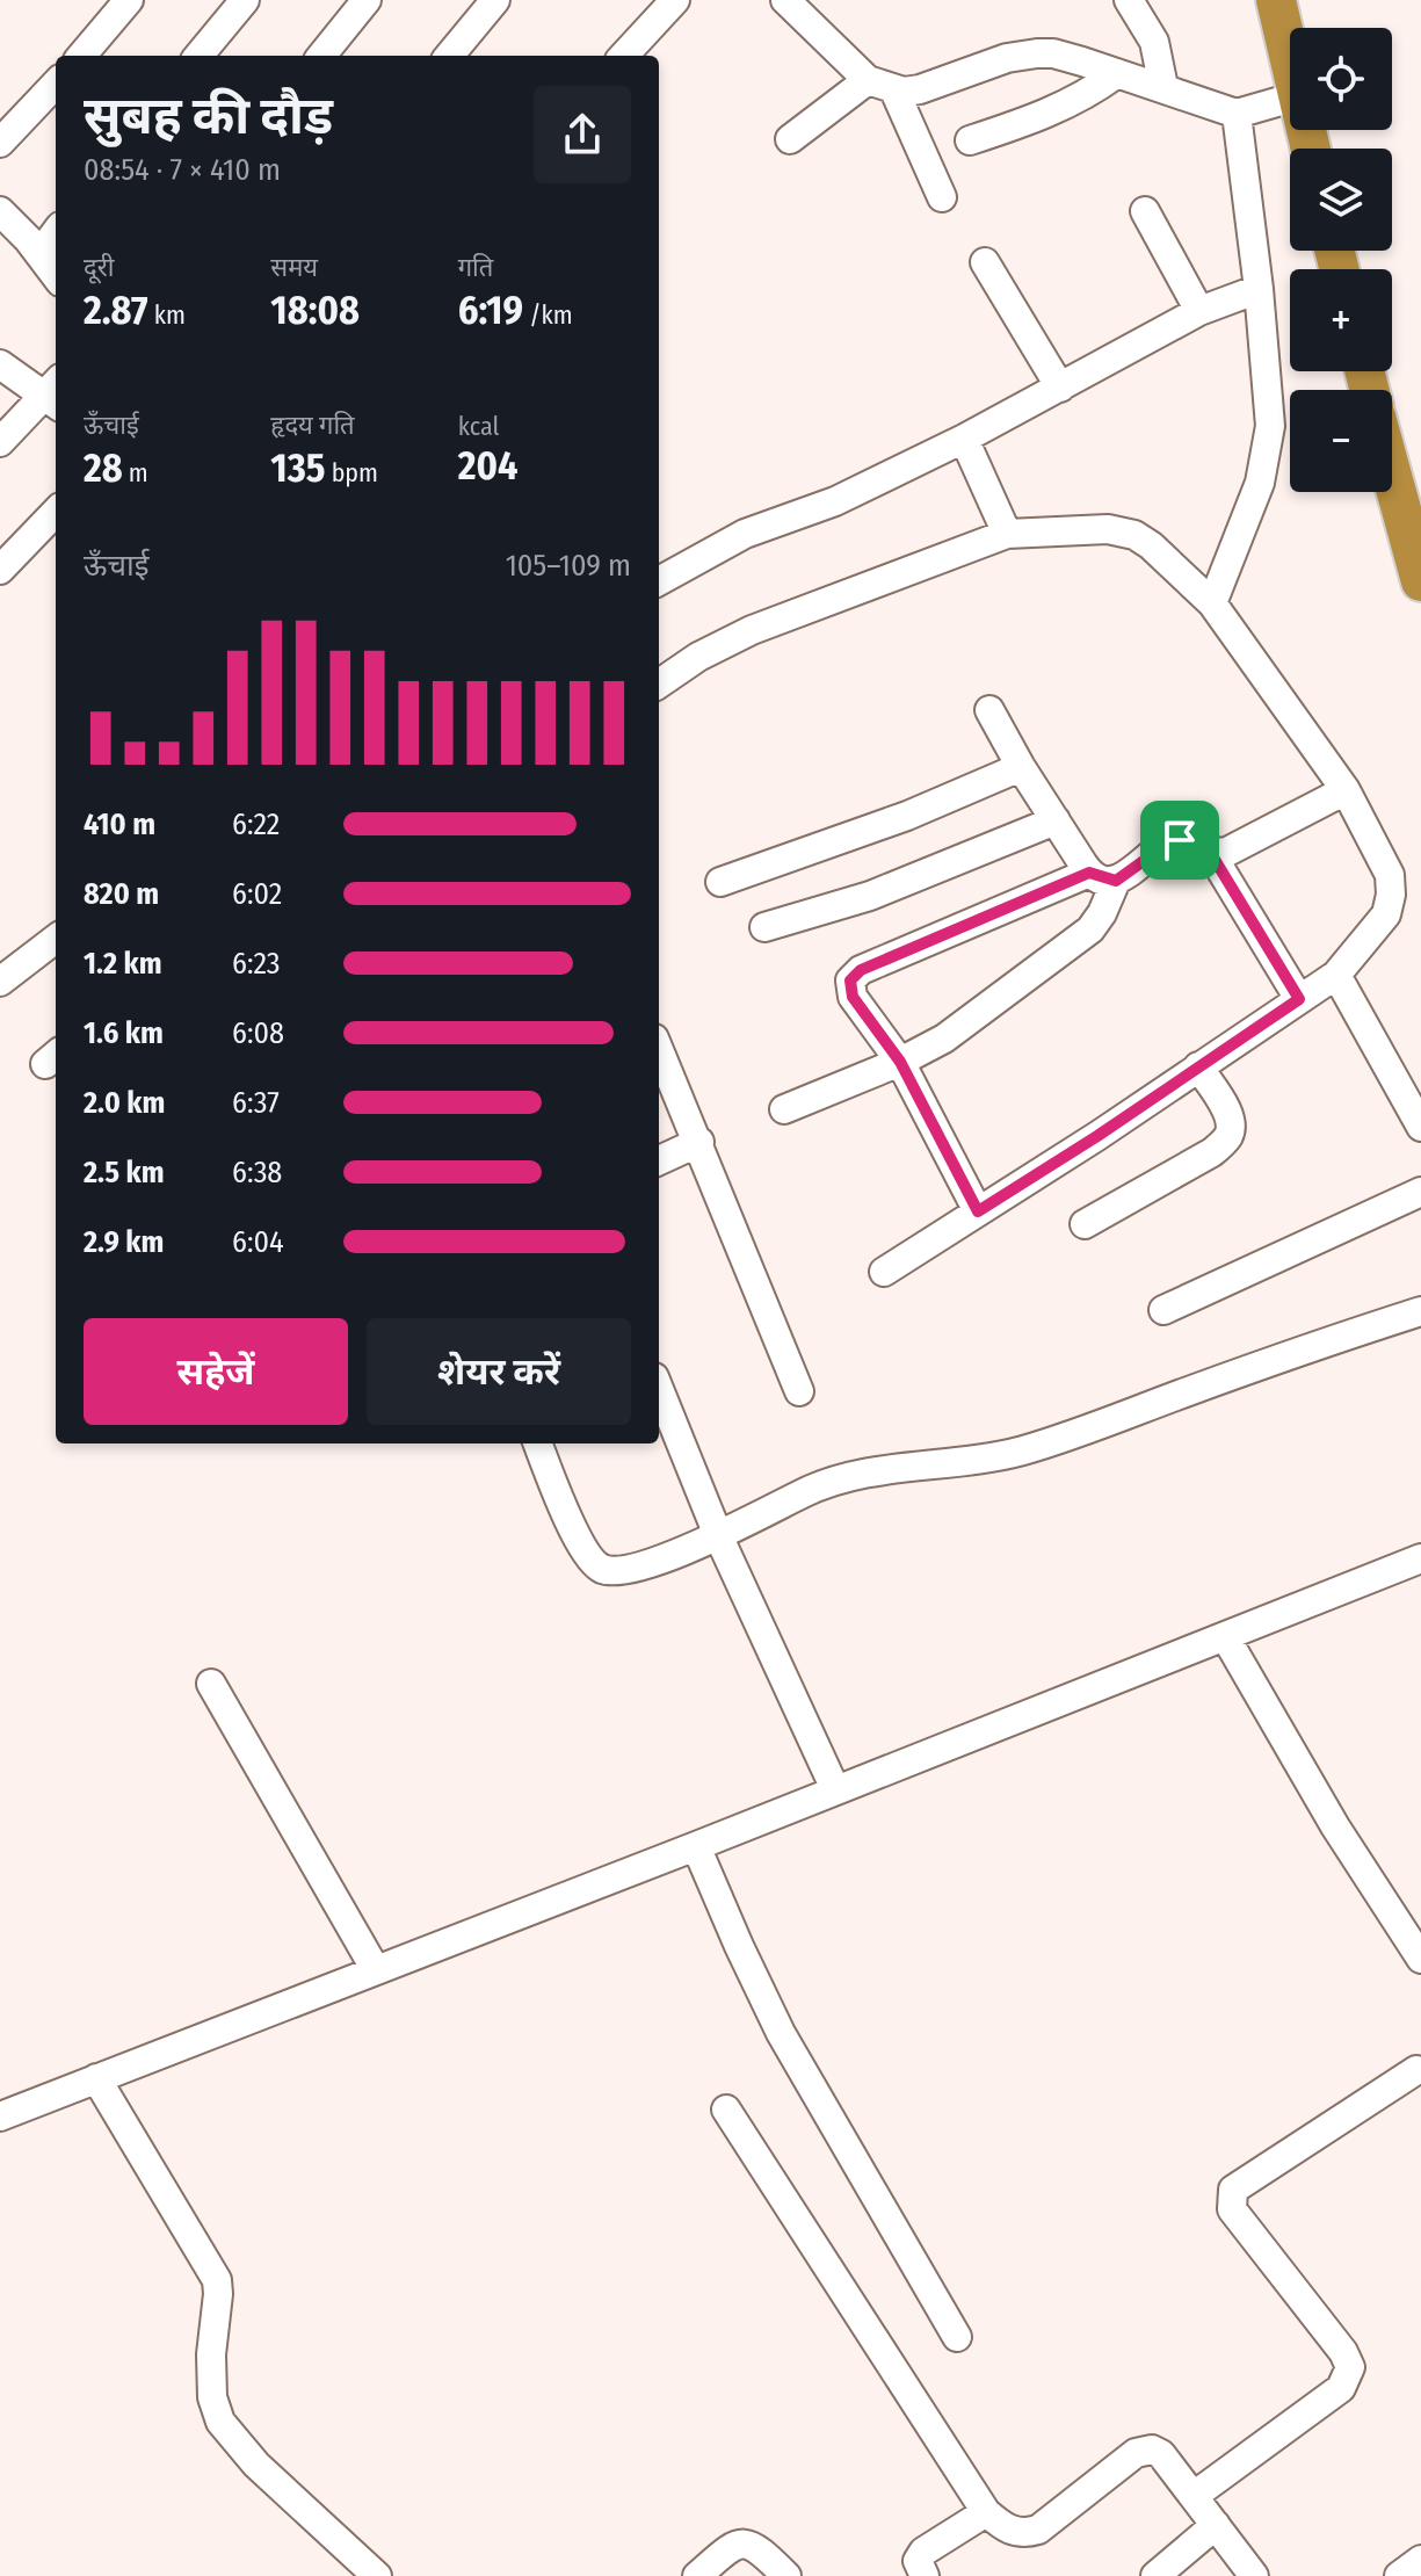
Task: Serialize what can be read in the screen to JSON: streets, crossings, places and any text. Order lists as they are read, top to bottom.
{
  "page": {
    "map_buttons": ["+", "−"],
    "heading": ["सुबह की दौड़", "08:54 · 7 × 410 m"],
    "stats": [
      ["दूरी", "2.87 km"],
      ["समय", "18:08"],
      ["गति", "6:19 /km"],
      ["ऊँचाई", "28 m"],
      ["हृदय गति", "135 bpm"],
      ["kcal", "204"]
    ],
    "chart": ["ऊँचाई", "105–109 m"],
    "list": [
      {
        "name": "410 m",
        "note": "6:22"
      },
      {
        "name": "820 m",
        "note": "6:02"
      },
      {
        "name": "1.2 km",
        "note": "6:23"
      },
      {
        "name": "1.6 km",
        "note": "6:08"
      },
      {
        "name": "2.0 km",
        "note": "6:37"
      },
      {
        "name": "2.5 km",
        "note": "6:38"
      },
      {
        "name": "2.9 km",
        "note": "6:04"
      }
    ],
    "buttons": ["सहेजें", "शेयर करें"]
  }
}
